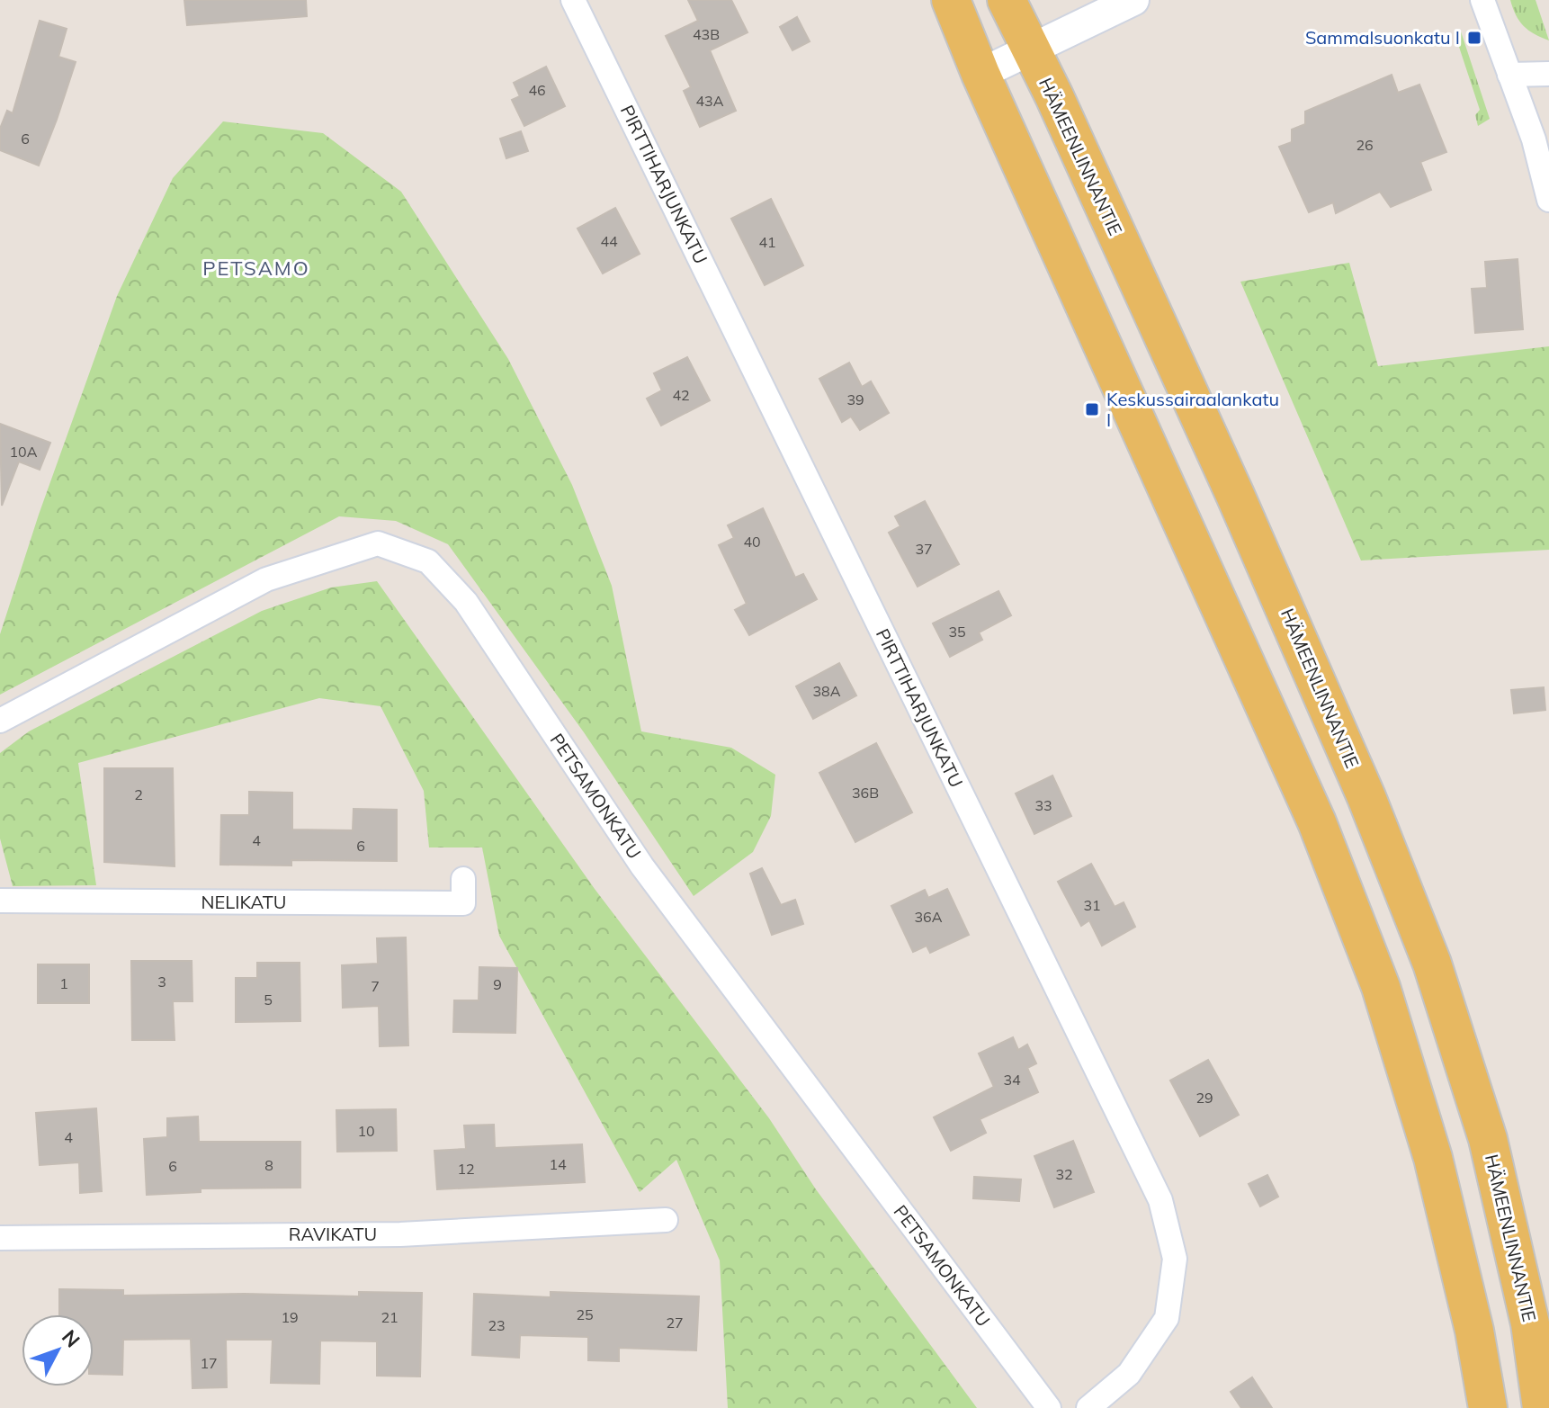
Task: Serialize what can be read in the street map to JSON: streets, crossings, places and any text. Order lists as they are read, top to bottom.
{
  "streets": {
    "main road": ["HÄMEENLINNANTIE"],
    "street": [
      "PIRTTIHARJUNKATU",
      "PETSAMONKATU",
      "NELIKATU",
      "RAVIKATU"
    ]
  },
  "districts": ["PETSAMO"],
  "places": {
    "transit": ["Sammalsuonkatu I", "Keskussairaalankatu I"]
  },
  "house_numbers": [
    "43B",
    "46",
    "43A",
    "6",
    "26",
    "44",
    "41",
    "42",
    "39",
    "10A",
    "40",
    "37",
    "35",
    "38A",
    "36B",
    "2",
    "33",
    "4",
    "6",
    "31",
    "36A",
    "3",
    "1",
    "9",
    "7",
    "5",
    "34",
    "29",
    "10",
    "4",
    "14",
    "8",
    "6",
    "12",
    "32",
    "25",
    "19",
    "21",
    "27",
    "23",
    "17"
  ],
  "north": "top right"
}
